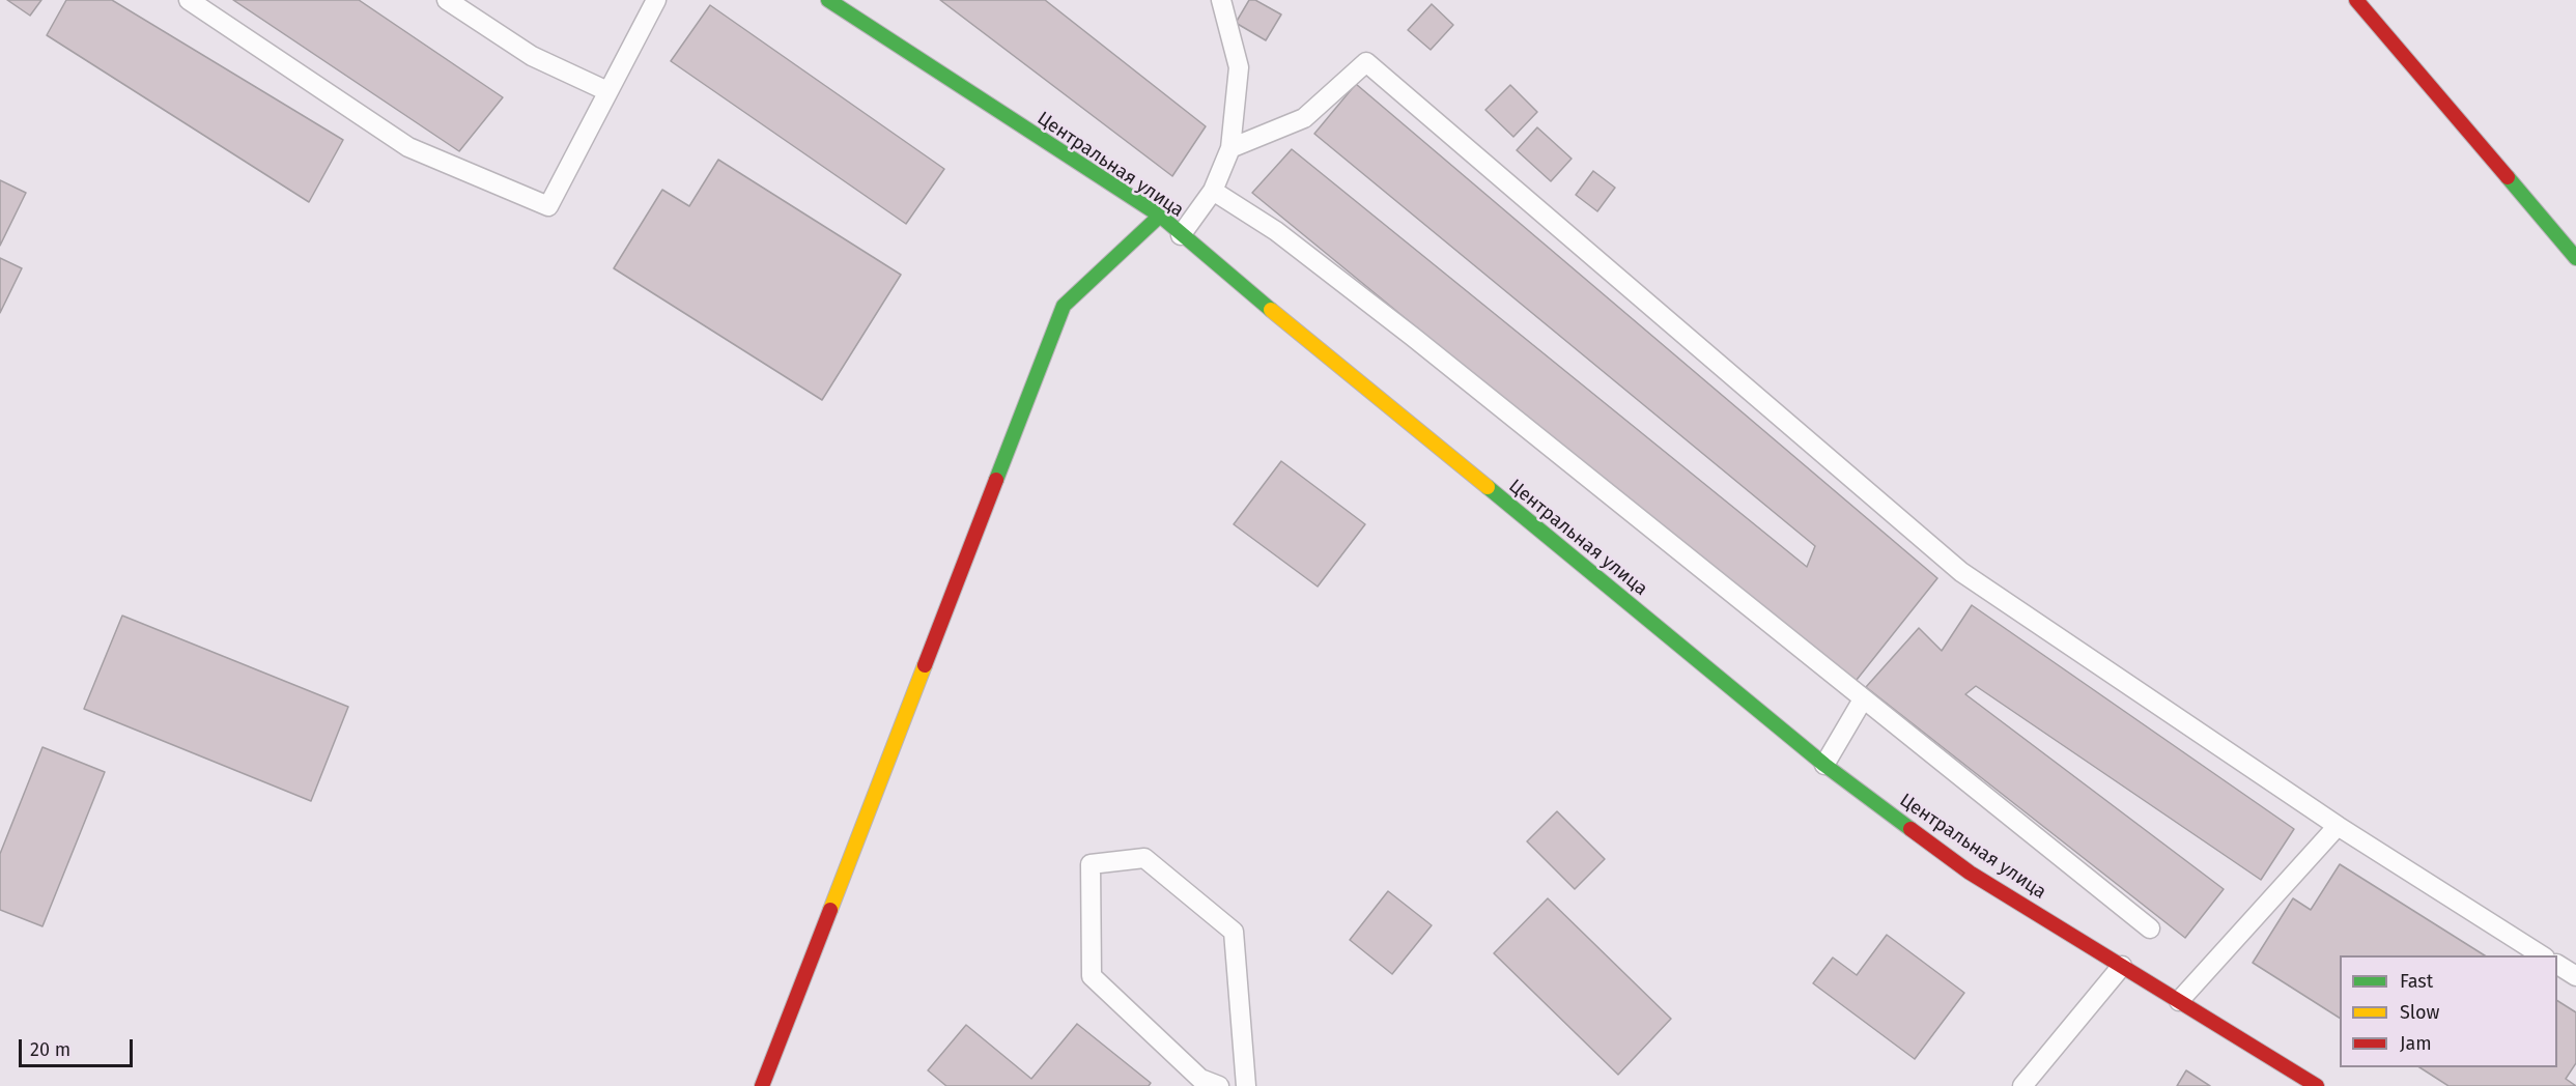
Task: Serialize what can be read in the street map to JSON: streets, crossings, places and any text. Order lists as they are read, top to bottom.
{
  "streets": {
    "street": ["Центральная улица"]
  },
  "legend": ["Fast", "Slow", "Jam"],
  "scale_bar": "20 m"
}
